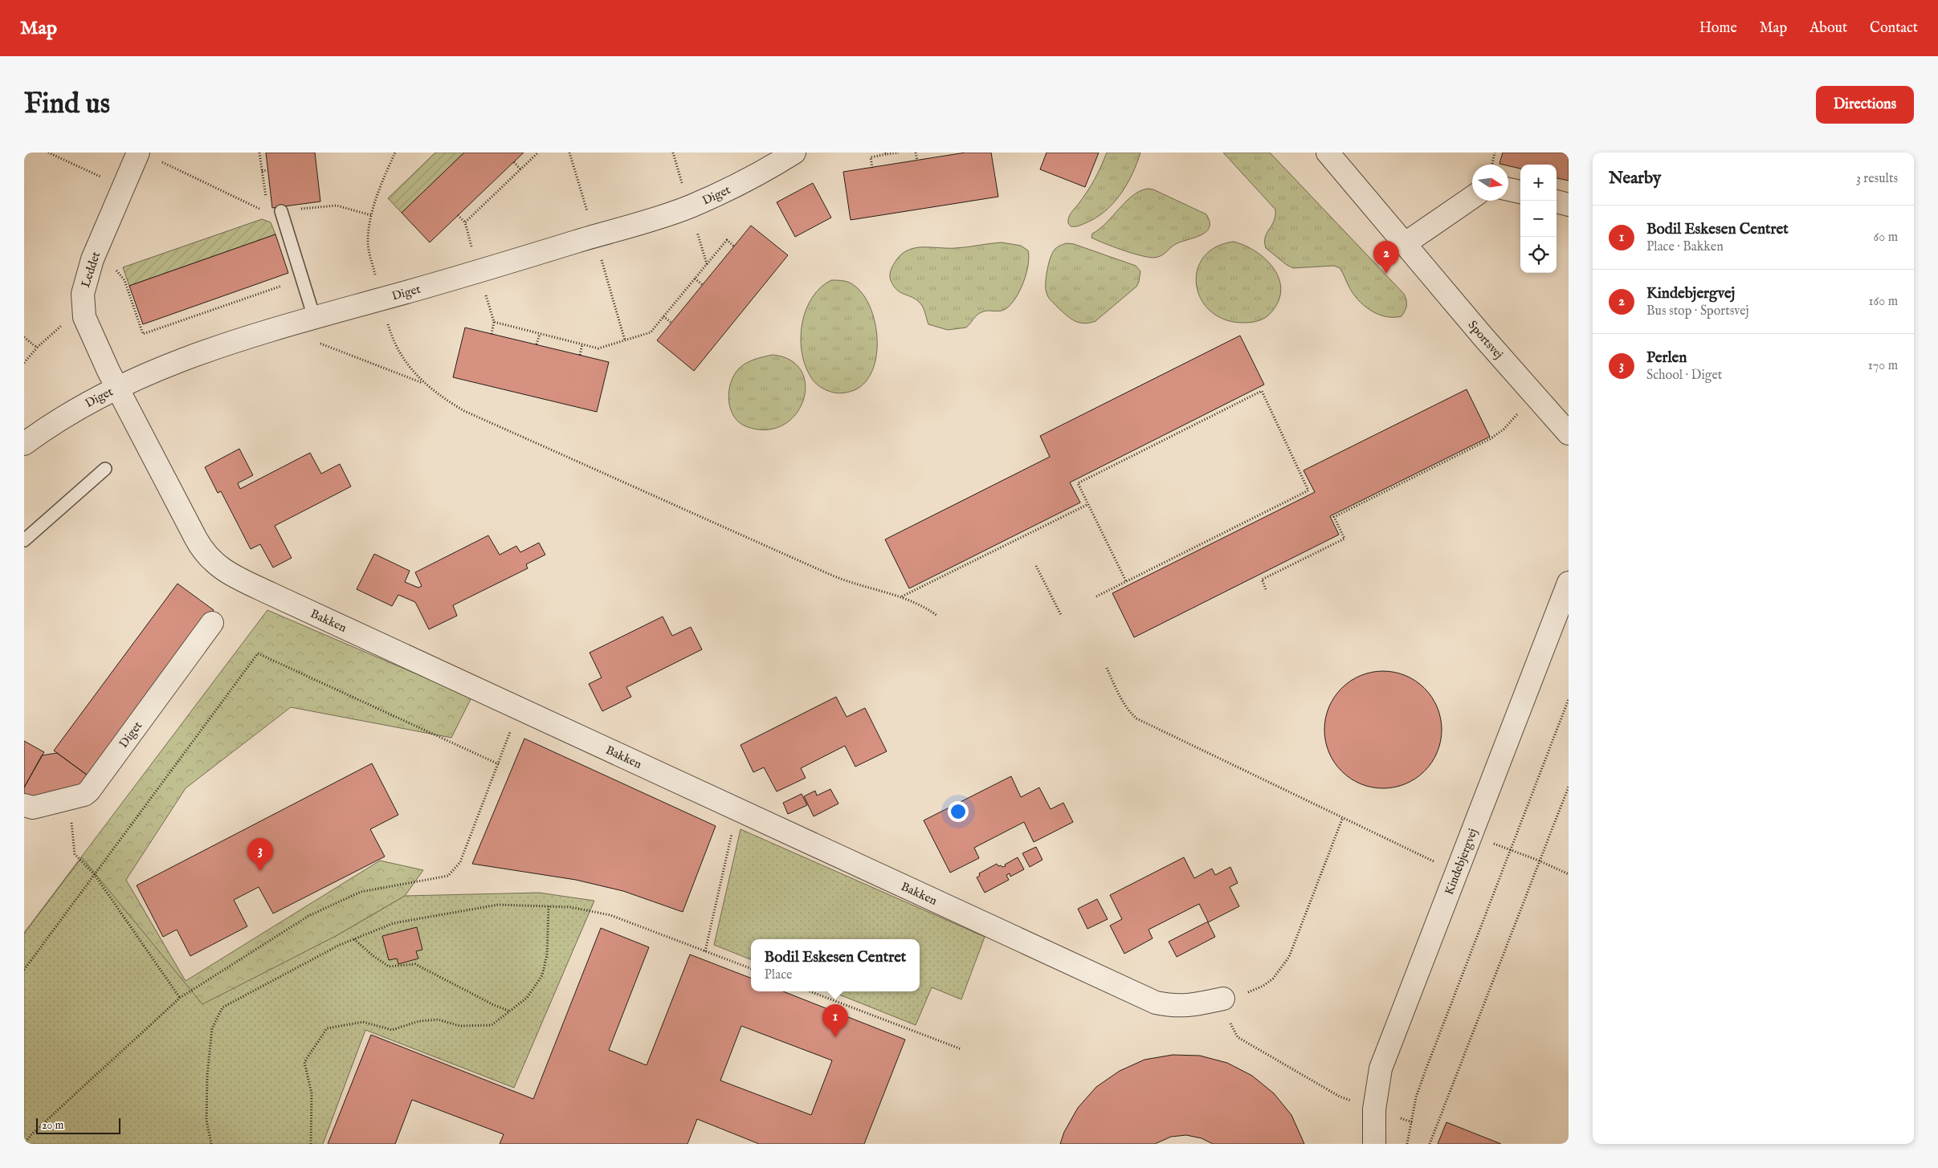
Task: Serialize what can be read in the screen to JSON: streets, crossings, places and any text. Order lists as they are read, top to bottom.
{
  "streets": {
    "street": [
      "Diget",
      "Leddet",
      "Sportsvej",
      "Bakken",
      "Kindebjergvej"
    ]
  },
  "crossings": [
    ["Diget", "Leddet"],
    ["Diget", "Bakken"],
    ["Leddet", "Bakken"]
  ],
  "scale_bar": "20 m",
  "north": "right",
  "page": {
    "header": "Map",
    "nav": [
      "Home",
      "Map",
      "About",
      "Contact"
    ],
    "buttons": "Directions",
    "title": "Find us",
    "heading": ["Nearby", "3 results"],
    "map_buttons": ["+", "−"],
    "list": [
      {
        "mark": "1",
        "name": "Bodil Eskesen Centret",
        "note": "Place · Bakken",
        "value": "60 m"
      },
      {
        "mark": "2",
        "name": "Kindebjergvej",
        "note": "Bus stop · Sportsvej",
        "value": "160 m"
      },
      {
        "mark": "3",
        "name": "Perlen",
        "note": "School · Diget",
        "value": "170 m"
      }
    ],
    "pins": ["2", "3", "1"],
    "popup": ["Bodil Eskesen Centret", "Place"],
    "scale": "20 m"
  }
}
